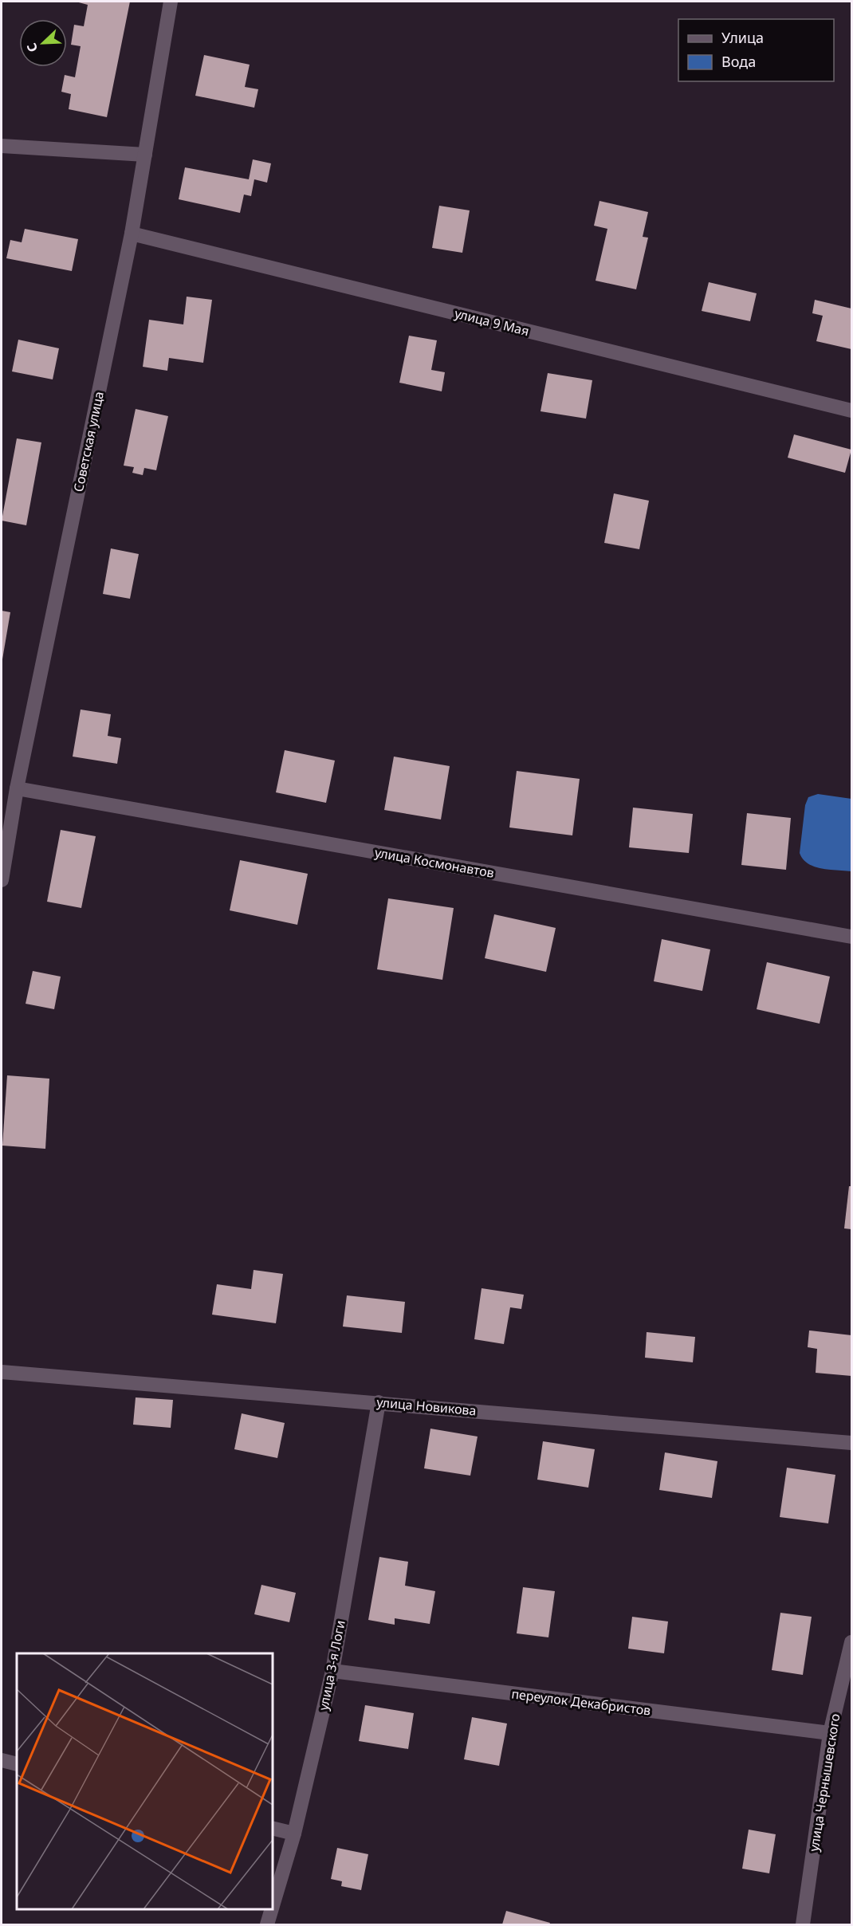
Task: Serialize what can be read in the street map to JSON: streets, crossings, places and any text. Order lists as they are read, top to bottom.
{
  "streets": {
    "street": [
      "улица 9 Мая",
      "Советская улица",
      "улица Космонавтов",
      "улица Новикова",
      "улица 3-я Логи",
      "переулок Декабристов",
      "улица Чернышевского"
    ]
  },
  "crossings": [
    ["улица 9 Мая", "Советская улица"],
    ["Советская улица", "улица Космонавтов"],
    ["улица Новикова", "улица 3-я Логи"],
    ["улица 3-я Логи", "переулок Декабристов"],
    ["переулок Декабристов", "улица Чернышевского"]
  ],
  "legend": ["Улица", "Вода"],
  "north": "bottom left"
}
